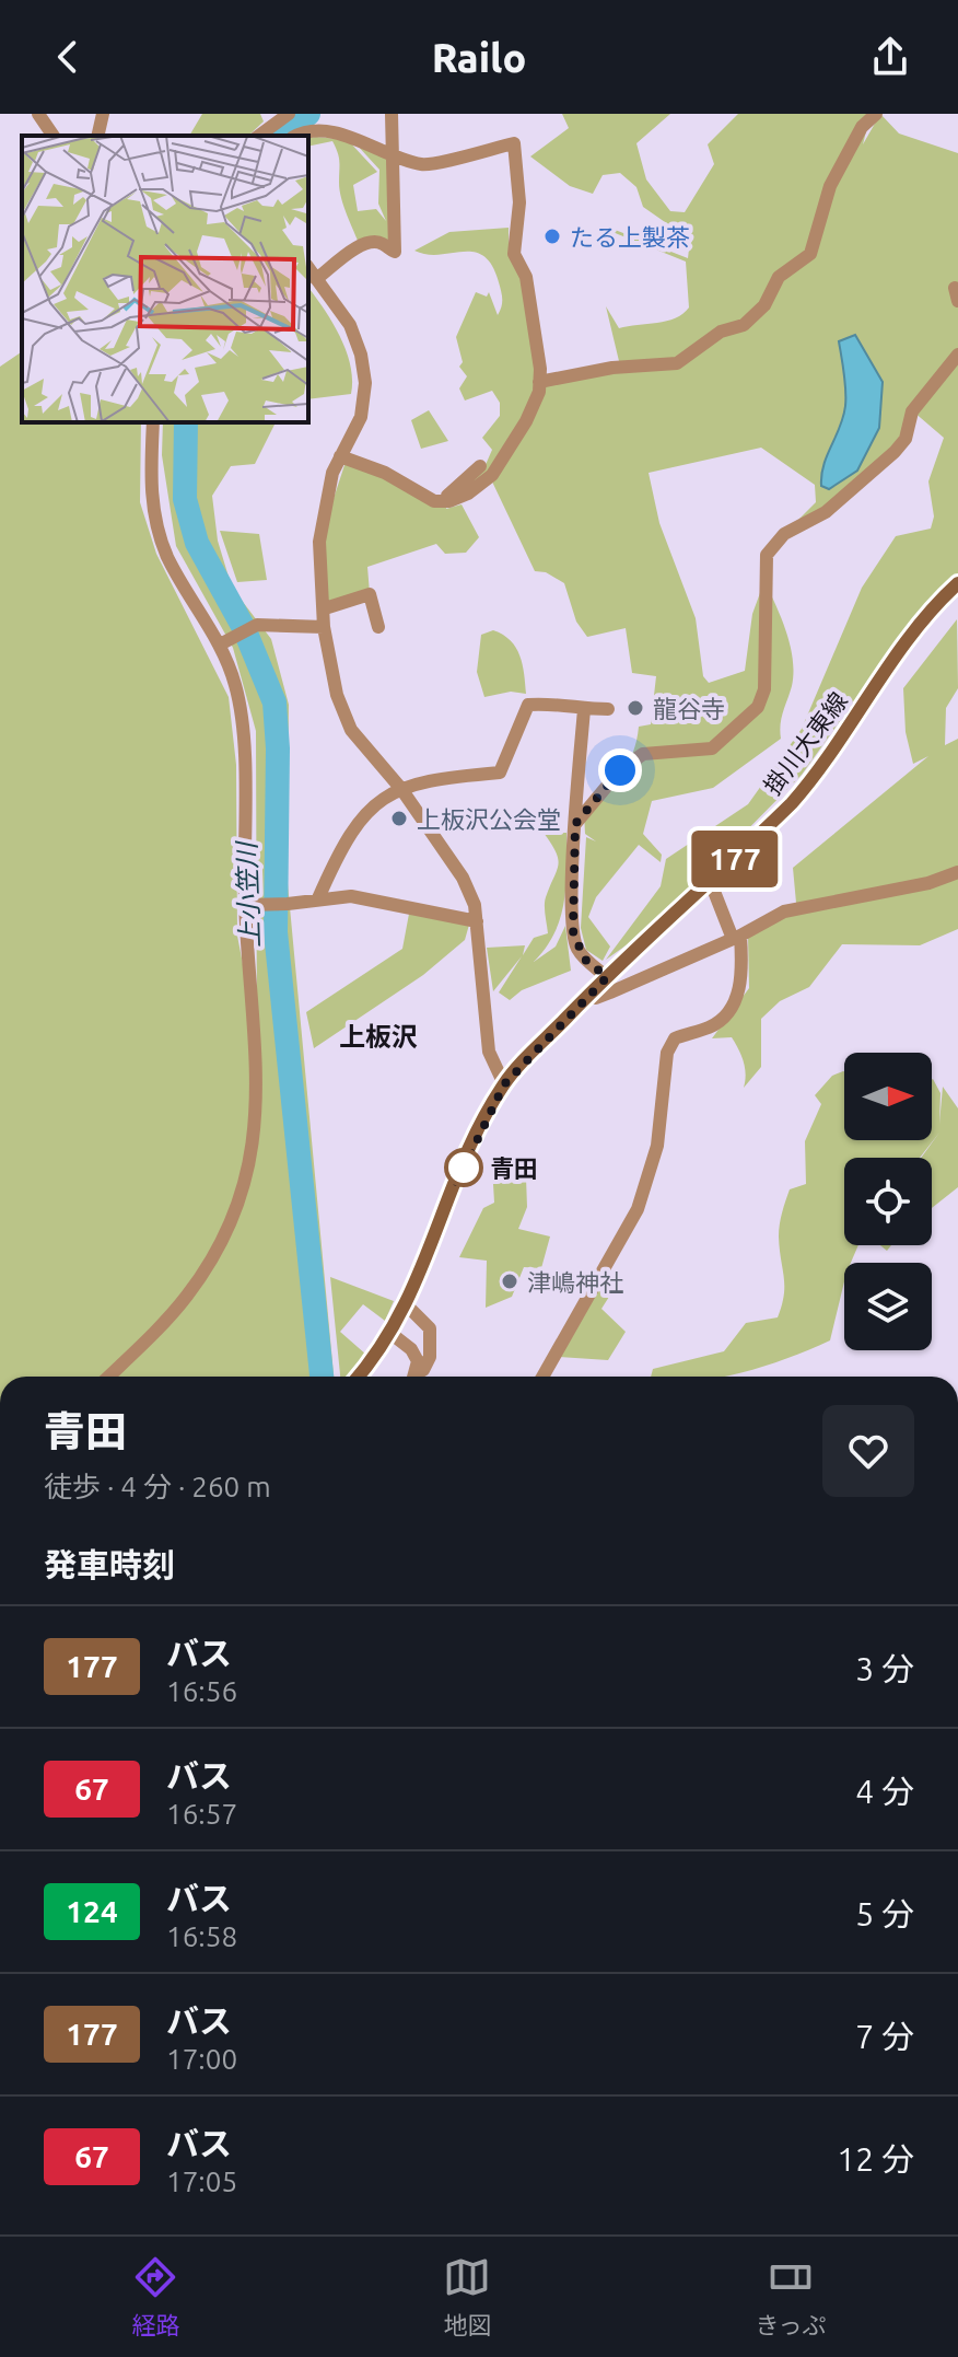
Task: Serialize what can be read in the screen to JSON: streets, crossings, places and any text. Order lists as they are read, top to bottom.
{
  "streets": {
    "main road": ["掛川大東線"]
  },
  "districts": ["上板沢"],
  "water": ["上小笠川"],
  "places": [
    "たる上製茶",
    "龍谷寺",
    "上板沢公会堂",
    "青田",
    "津嶋神社"
  ],
  "lines": ["bus line 177"],
  "north": "right",
  "page": {
    "header": "Railo",
    "on_map": "177",
    "heading": [
      ["青田", "徒歩 · 4 分 · 260 m"],
      "発車時刻"
    ],
    "list": [
      {
        "mark": "177",
        "name": "バス",
        "note": "16:56",
        "value": "3 分"
      },
      {
        "mark": "67",
        "name": "バス",
        "note": "16:57",
        "value": "4 分"
      },
      {
        "mark": "124",
        "name": "バス",
        "note": "16:58",
        "value": "5 分"
      },
      {
        "mark": "177",
        "name": "バス",
        "note": "17:00",
        "value": "7 分"
      },
      {
        "mark": "67",
        "name": "バス",
        "note": "17:05",
        "value": "12 分"
      }
    ],
    "tabs": ["経路", "地図", "きっぷ"]
  }
}
